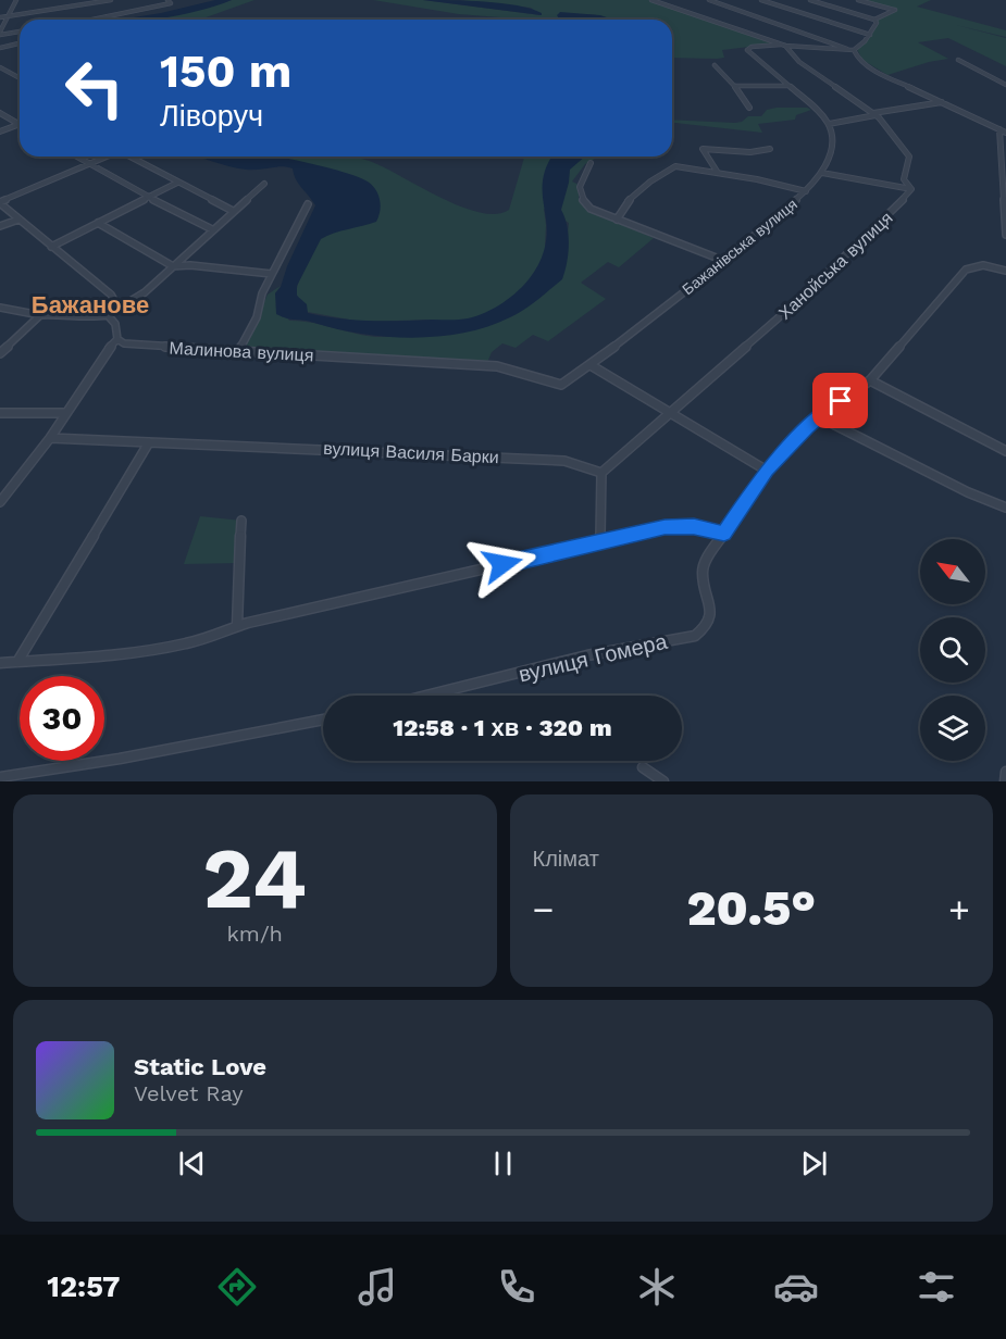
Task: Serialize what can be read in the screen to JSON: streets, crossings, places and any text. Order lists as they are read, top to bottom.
{
  "streets": {
    "street": [
      "Бажанівська вулиця",
      "Ханойська вулиця",
      "Малинова вулиця",
      "вулиця Василя Барки",
      "вулиця Гомера"
    ]
  },
  "crossings": [
    ["Бажанівська вулиця", "Малинова вулиця"],
    ["Ханойська вулиця", "вулиця Василя Барки"]
  ],
  "districts": ["Бажанове"],
  "north": "top left",
  "page": {
    "turn": ["150 m", "Ліворуч"],
    "limit": "30",
    "trip": "12:58 · 1 хв · 320 m",
    "tile": [
      ["24", "km/h"],
      "Клімат"
    ],
    "heat": ["−", "20.5°", "+"],
    "song": ["Static Love", "Velvet Ray"],
    "tabs": "12:57"
  }
}
